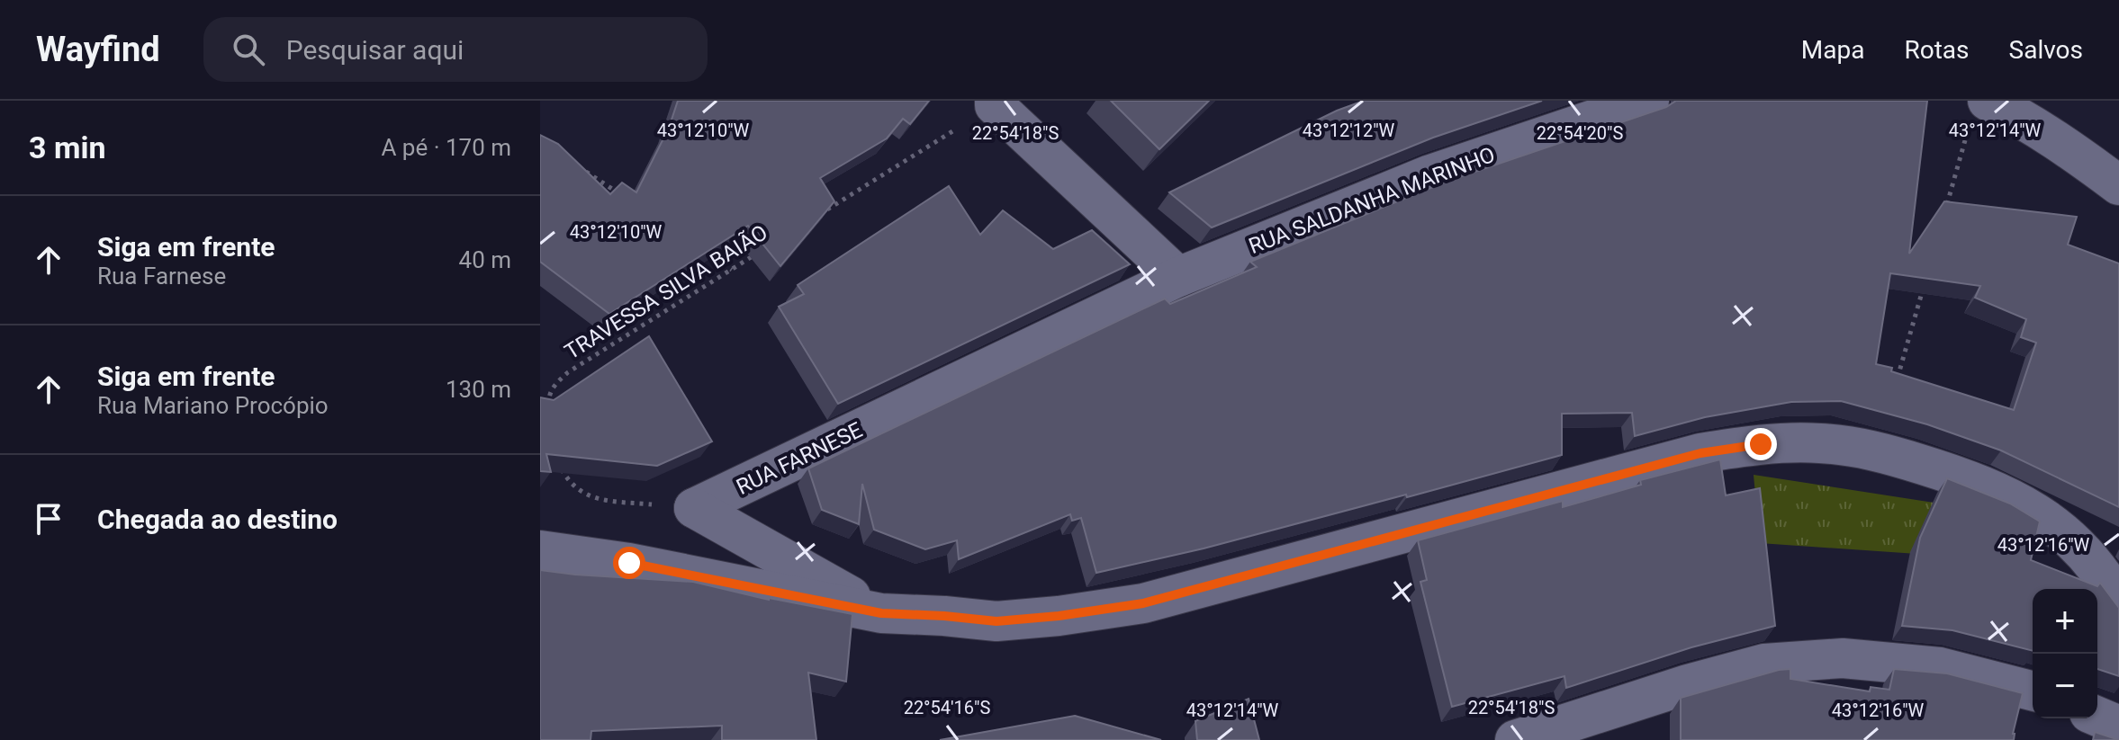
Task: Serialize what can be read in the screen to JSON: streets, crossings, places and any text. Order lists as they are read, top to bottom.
{
  "streets": {
    "street": ["RUA SALDANHA MARINHO", "RUA FARNESE"],
    "path": ["TRAVESSA SILVA BAIÃO"]
  },
  "crossings": [
    ["RUA SALDANHA MARINHO", "RUA FARNESE"]
  ],
  "page": {
    "header": "Wayfind",
    "search": "Pesquisar aqui",
    "nav": ["Mapa", "Rotas", "Salvos"],
    "heading": ["3 min", "A pé · 170 m"],
    "list": [
      ["Siga em frente", "Rua Farnese", "40 m"],
      ["Siga em frente", "Rua Mariano Procópio", "130 m"],
      "Chegada ao destino"
    ],
    "map_buttons": ["+", "−"]
  },
  "coordinates": [
    "43°12'10\"W",
    "43°12'12\"W",
    "43°12'14\"W",
    "22°54'18\"S",
    "22°54'20\"S",
    "43°12'16\"W",
    "22°54'16\"S"
  ]
}
